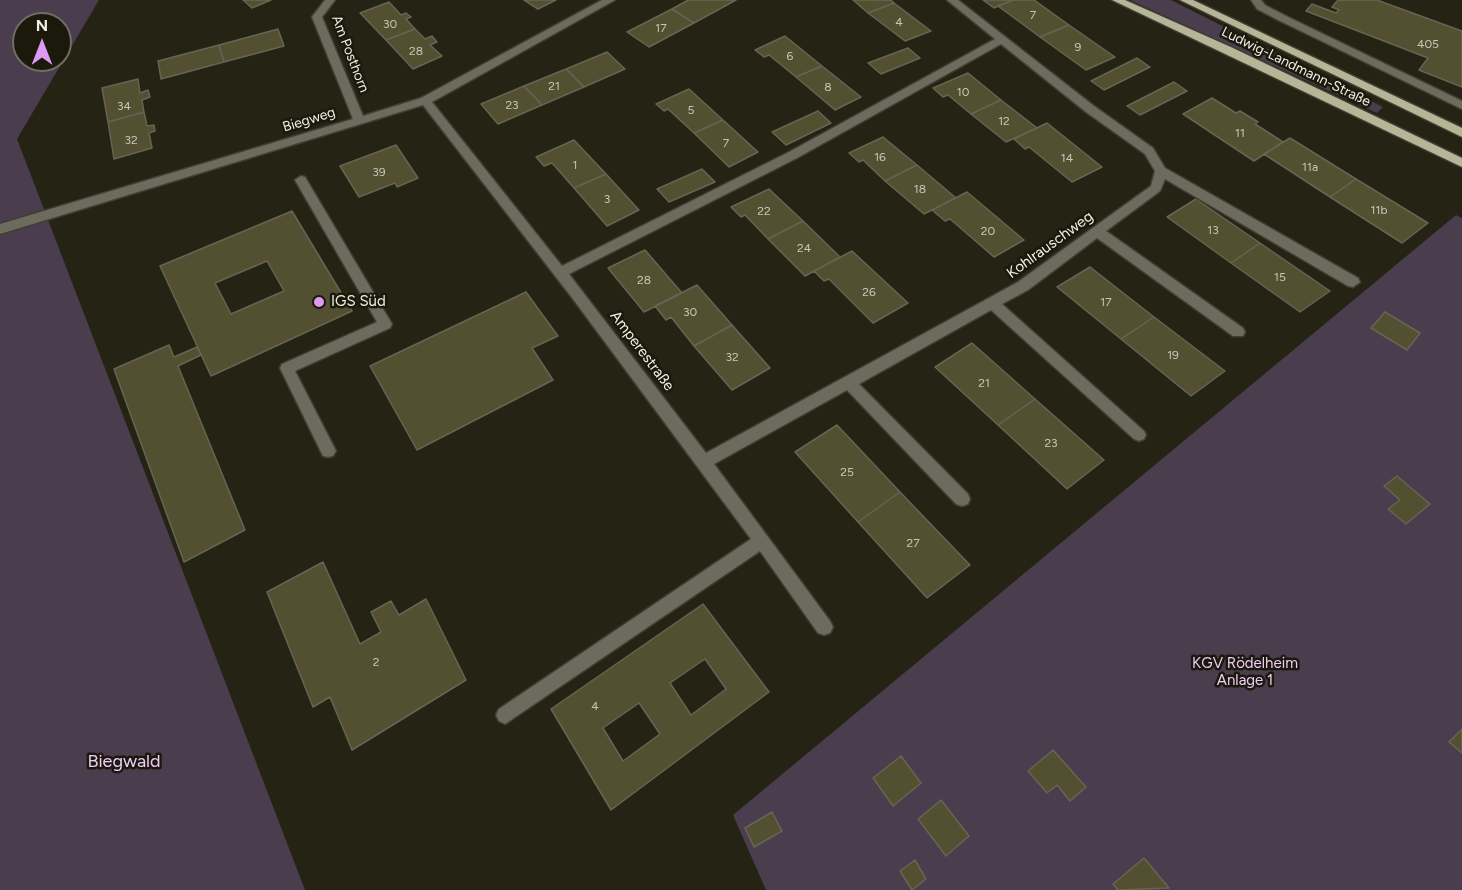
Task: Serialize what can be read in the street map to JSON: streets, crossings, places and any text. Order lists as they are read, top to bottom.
{
  "streets": {
    "main road": ["Ludwig-Landmann-Straße"],
    "street": [
      "Am Posthorn",
      "Biegweg",
      "Kohlrauschweg",
      "Amperestraße"
    ]
  },
  "crossings": [
    ["Am Posthorn", "Biegweg"],
    ["Biegweg", "Amperestraße"],
    ["Kohlrauschweg", "Amperestraße"]
  ],
  "parks": ["KGV Rödelheim Anlage 1", "Biegwald"],
  "places": ["IGS Süd"],
  "house_numbers": [
    "7",
    "4",
    "30",
    "17",
    "405",
    "9",
    "28",
    "6",
    "21",
    "8",
    "10",
    "23",
    "34",
    "5",
    "12",
    "11",
    "32",
    "7",
    "16",
    "14",
    "1",
    "11a",
    "39",
    "18",
    "3",
    "11b",
    "22",
    "13",
    "20",
    "24",
    "15",
    "28",
    "26",
    "17",
    "30",
    "19",
    "32",
    "21",
    "23",
    "25",
    "27",
    "2",
    "4"
  ],
  "north": "top"
}
